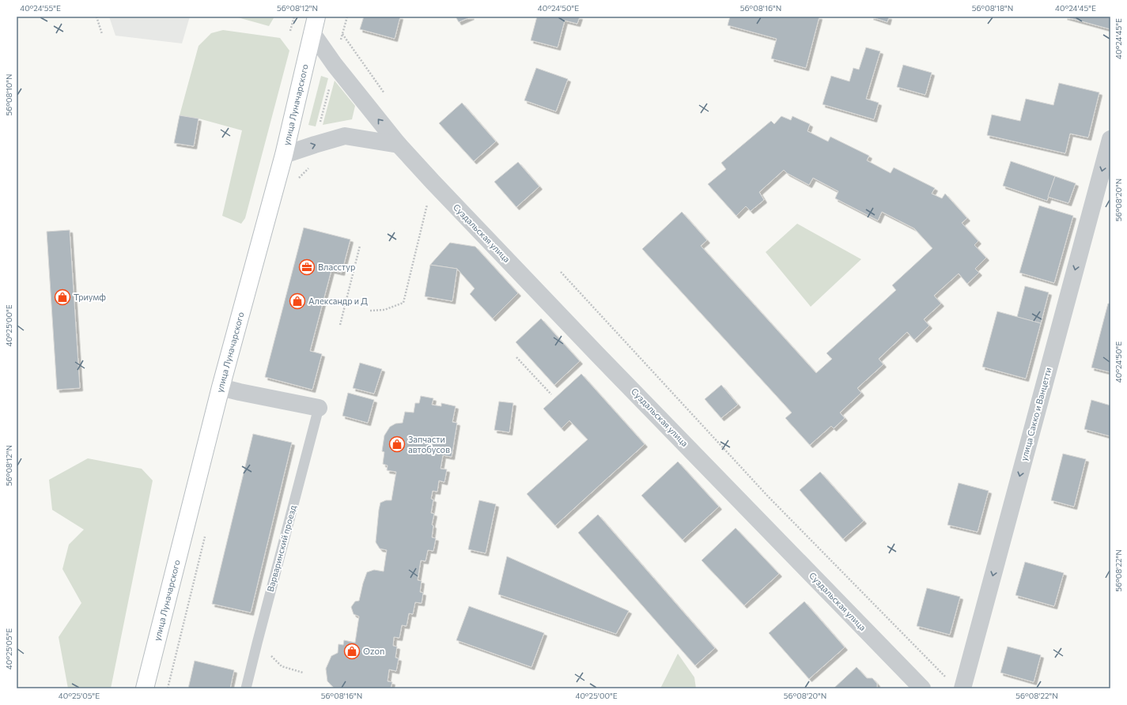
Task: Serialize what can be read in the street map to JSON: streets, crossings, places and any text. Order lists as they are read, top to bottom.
{
  "streets": {
    "main road": ["улица Луначарского"],
    "street": ["Суздальская улица", "улица Сакко и Ванцетти"],
    "lane": ["Варваринский проезд"]
  },
  "crossings": [
    ["улица Луначарского", "Суздальская улица"]
  ],
  "one_way": ["улица Сакко и Ванцетти"],
  "places": {
    "office": ["Власстур"],
    "shop": [
      "Триумф",
      "Александр и Д",
      "Запчасти автобусов",
      "Ozon"
    ]
  },
  "coordinates": [
    "40°24'55\"E",
    "56°08'12\"N",
    "40°24'50\"E",
    "56°08'16\"N",
    "56°08'18\"N",
    "40°24'45\"E",
    "56°08'10\"N",
    "56°08'20\"N",
    "40°25'00\"E",
    "56°08'22\"N",
    "40°25'05\"E"
  ]
}
